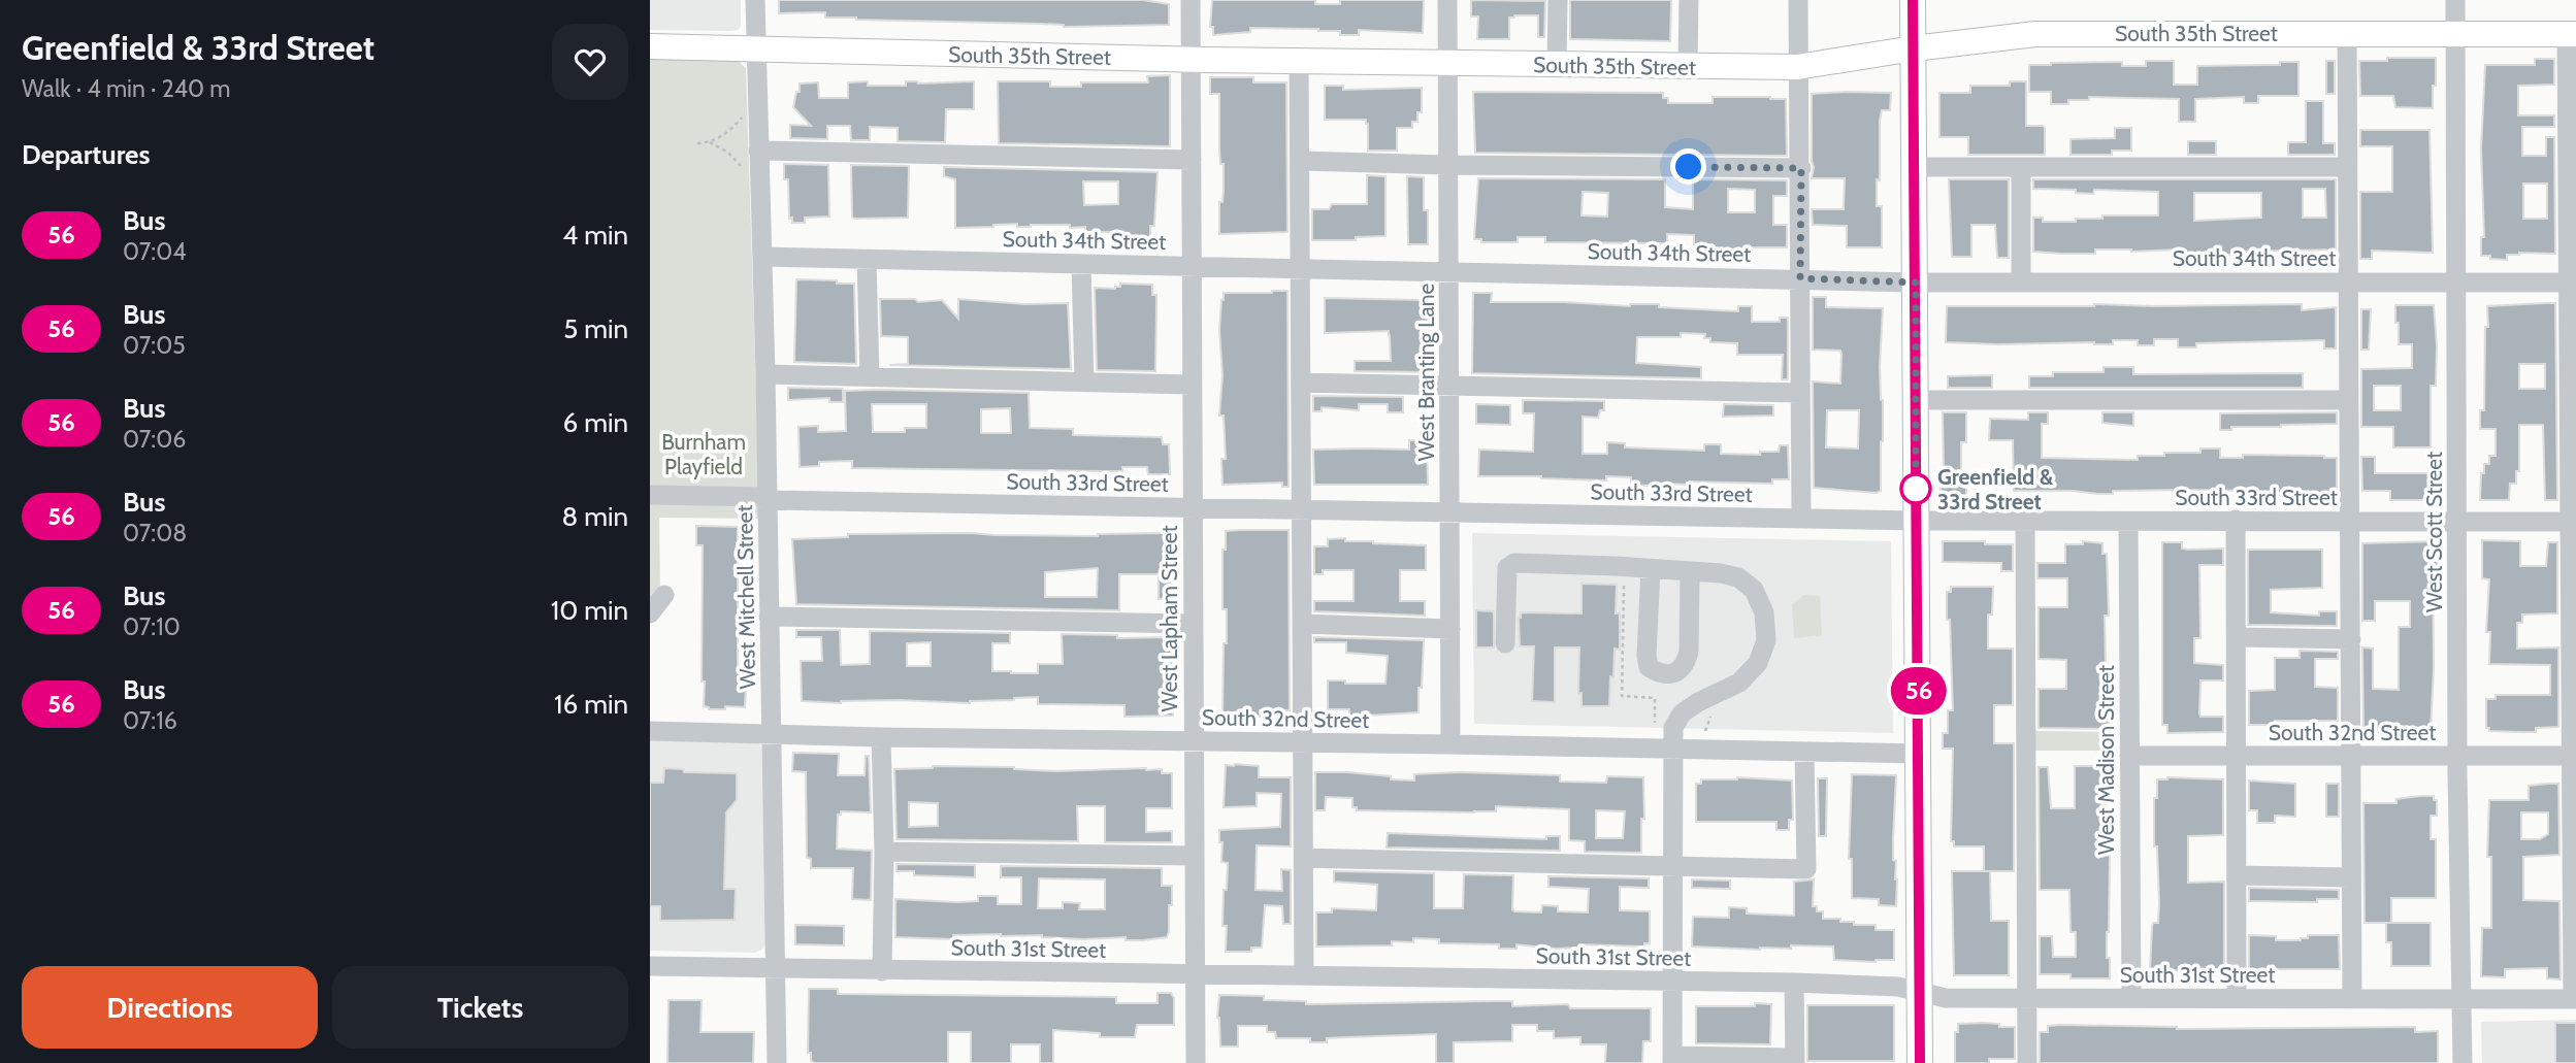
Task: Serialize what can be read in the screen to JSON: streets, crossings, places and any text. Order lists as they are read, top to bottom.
{
  "streets": {
    "main road": ["South 35th Street"],
    "street": [
      "South 34th Street",
      "West Branting Lane",
      "South 33rd Street",
      "West Scott Street",
      "West Mitchell Street",
      "West Lapham Street",
      "South 32nd Street",
      "West Madison Street",
      "South 31st Street"
    ]
  },
  "crossings": [
    ["South 35th Street", "West Branting Lane"],
    ["South 35th Street", "West Scott Street"],
    ["South 35th Street", "West Mitchell Street"],
    ["South 35th Street", "West Lapham Street"],
    ["South 34th Street", "West Branting Lane"],
    ["South 34th Street", "West Scott Street"],
    ["South 34th Street", "West Mitchell Street"],
    ["South 34th Street", "West Lapham Street"],
    ["West Branting Lane", "South 33rd Street"],
    ["West Branting Lane", "South 32nd Street"],
    ["South 33rd Street", "West Scott Street"],
    ["South 33rd Street", "West Mitchell Street"],
    ["South 33rd Street", "West Lapham Street"],
    ["South 33rd Street", "West Madison Street"],
    ["West Scott Street", "South 32nd Street"],
    ["West Scott Street", "South 31st Street"],
    ["West Mitchell Street", "South 32nd Street"],
    ["West Mitchell Street", "South 31st Street"],
    ["West Lapham Street", "South 32nd Street"],
    ["West Lapham Street", "South 31st Street"],
    ["South 32nd Street", "West Madison Street"],
    ["West Madison Street", "South 31st Street"]
  ],
  "parks": ["Burnham Playfield"],
  "places": ["Greenfield & 33rd Street"],
  "lines": ["bus line 56"],
  "page": {
    "heading": [
      ["Greenfield & 33rd Street", "Walk · 4 min · 240 m"],
      "Departures"
    ],
    "on_map": "56",
    "list": [
      {
        "mark": "56",
        "name": "Bus",
        "note": "07:04",
        "value": "4 min"
      },
      {
        "mark": "56",
        "name": "Bus",
        "note": "07:05",
        "value": "5 min"
      },
      {
        "mark": "56",
        "name": "Bus",
        "note": "07:06",
        "value": "6 min"
      },
      {
        "mark": "56",
        "name": "Bus",
        "note": "07:08",
        "value": "8 min"
      },
      {
        "mark": "56",
        "name": "Bus",
        "note": "07:10",
        "value": "10 min"
      },
      {
        "mark": "56",
        "name": "Bus",
        "note": "07:16",
        "value": "16 min"
      }
    ],
    "buttons": ["Directions", "Tickets"]
  }
}
